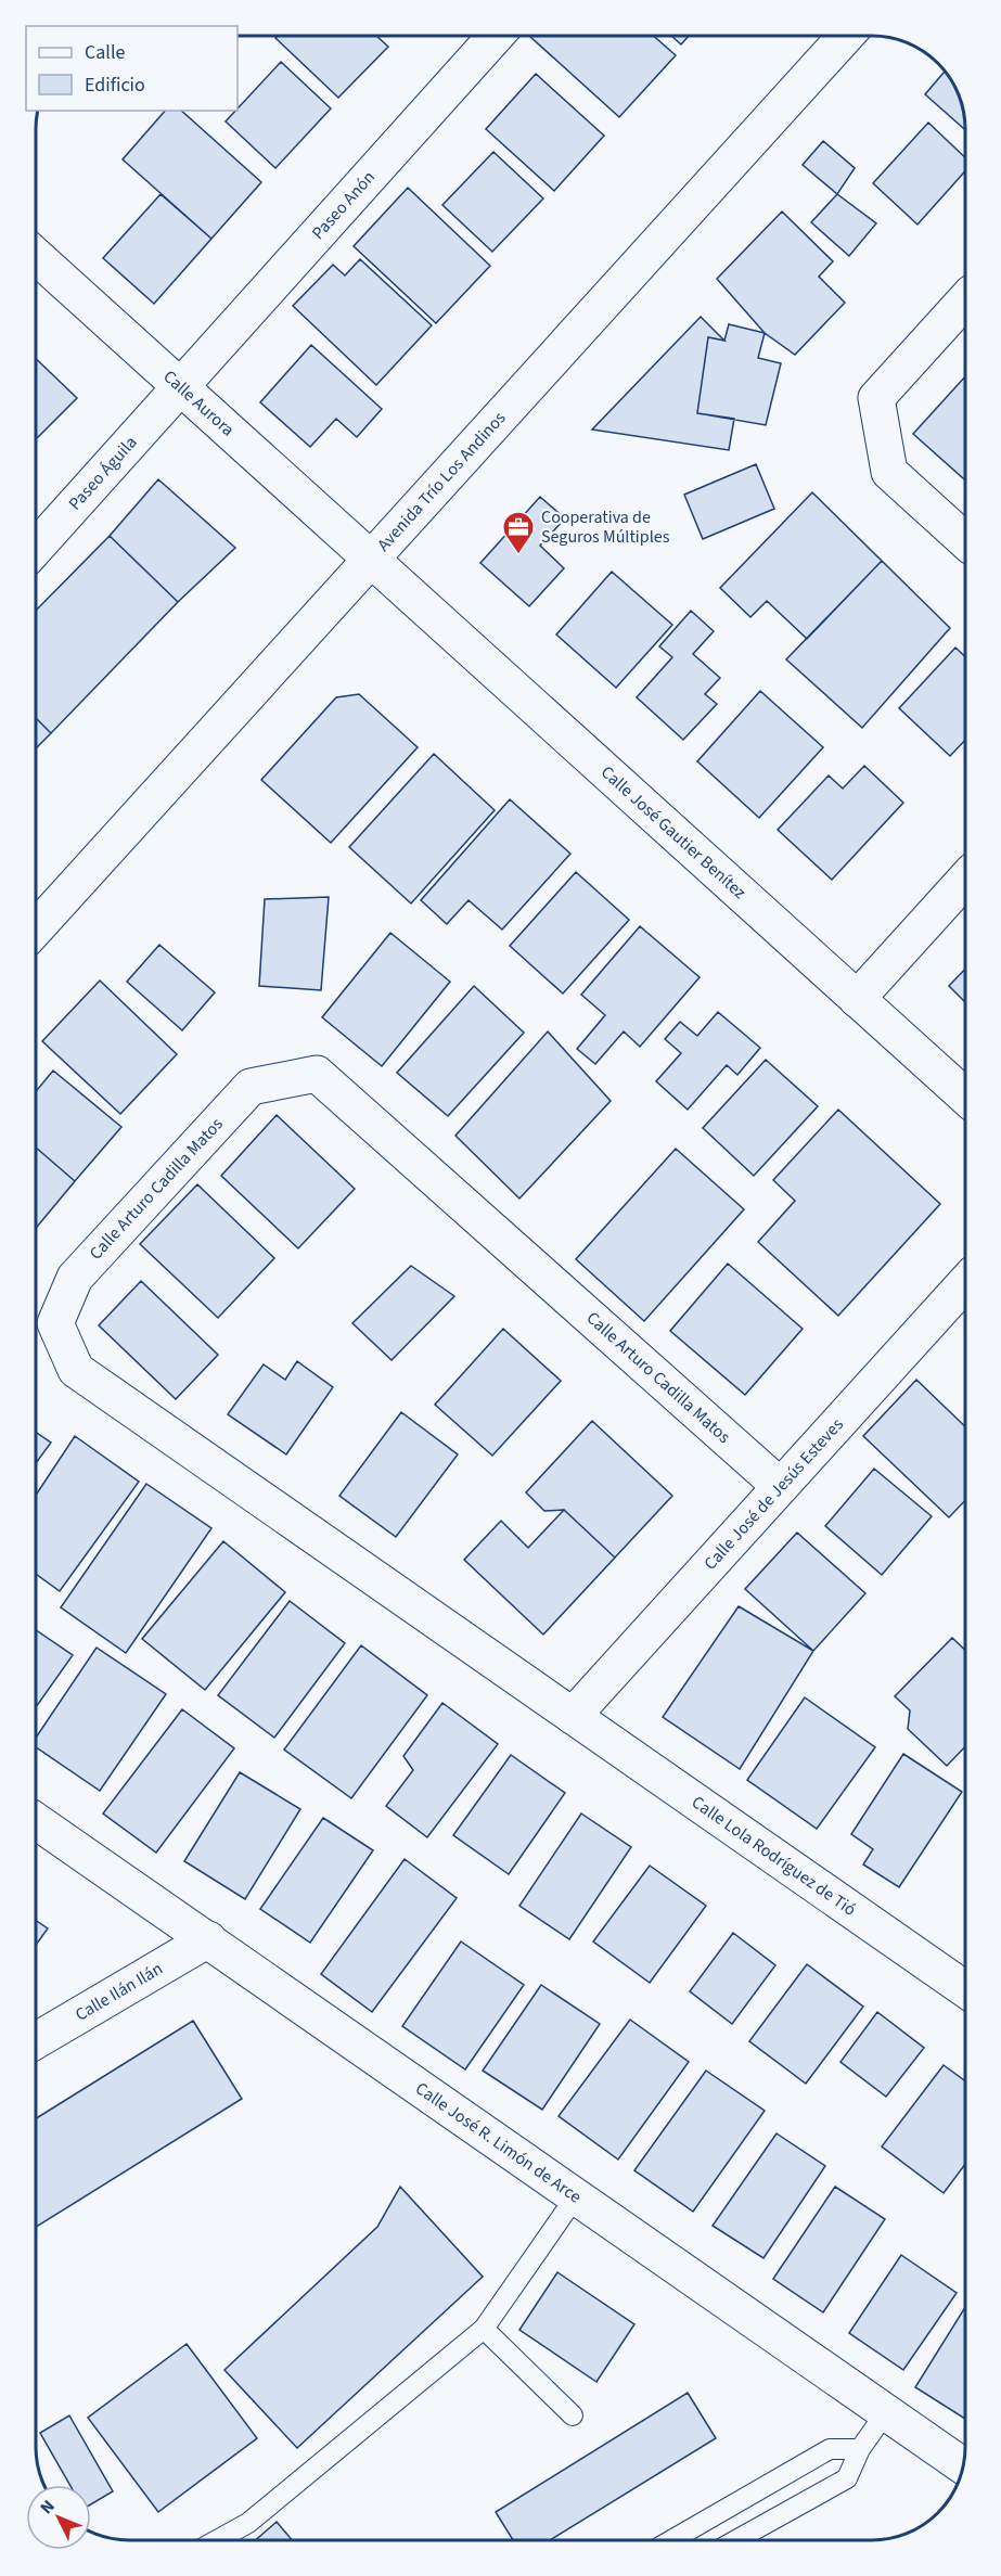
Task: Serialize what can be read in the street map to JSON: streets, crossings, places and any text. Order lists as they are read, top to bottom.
{
  "streets": {
    "street": [
      "Paseo Anón",
      "Calle Aurora",
      "Paseo Águila",
      "Avenida Trío Los Andinos",
      "Calle José Gautier Benítez",
      "Calle Arturo Cadilla Matos",
      "Calle José de Jesús Esteves",
      "Calle Lola Rodríguez de Tió",
      "Calle Ilán Ilán",
      "Calle José R. Limón de Arce"
    ]
  },
  "crossings": [
    ["Paseo Anón", "Calle Aurora"],
    ["Paseo Anón", "Paseo Águila"],
    ["Calle Aurora", "Paseo Águila"],
    ["Calle Aurora", "Avenida Trío Los Andinos"],
    ["Calle Aurora", "Calle José Gautier Benítez"],
    ["Avenida Trío Los Andinos", "Calle José Gautier Benítez"],
    ["Calle Arturo Cadilla Matos", "Calle José de Jesús Esteves"],
    ["Calle Arturo Cadilla Matos", "Calle Lola Rodríguez de Tió"],
    ["Calle José de Jesús Esteves", "Calle Lola Rodríguez de Tió"],
    ["Calle Ilán Ilán", "Calle José R. Limón de Arce"]
  ],
  "places": {
    "office": ["Cooperativa de Seguros Múltiples"]
  },
  "legend": ["Calle", "Edificio"],
  "north": "top left"
}
